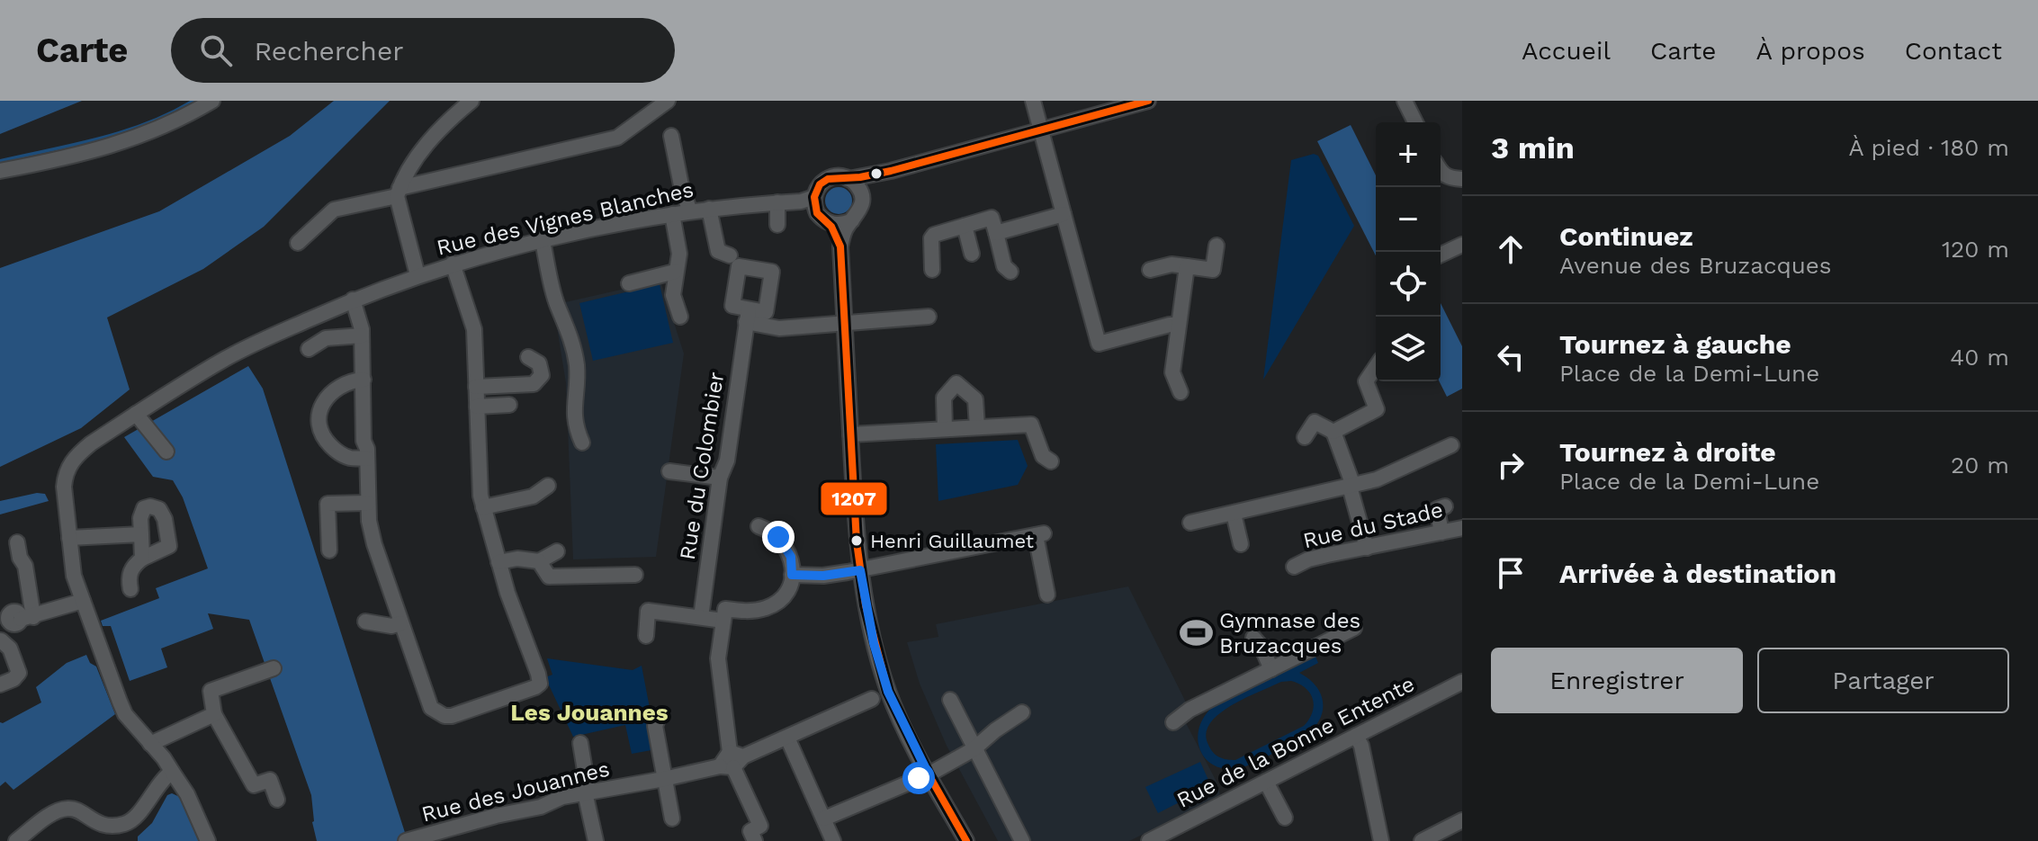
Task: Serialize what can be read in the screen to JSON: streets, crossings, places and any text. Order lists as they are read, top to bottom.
{
  "streets": {
    "street": [
      "Rue des Vignes Blanches",
      "Rue du Colombier",
      "Rue du Stade",
      "Rue de la Bonne Entente",
      "Rue des Jouannes"
    ]
  },
  "districts": ["Les Jouannes"],
  "places": {
    "other": ["Henri Guillaumet"],
    "sports": ["Gymnase des Bruzacques"]
  },
  "lines": ["transit line 1207"],
  "page": {
    "header": "Carte",
    "search": "Rechercher",
    "nav": [
      "Accueil",
      "Carte",
      "À propos",
      "Contact"
    ],
    "heading": ["3 min", "À pied · 180 m"],
    "map_buttons": ["+", "−"],
    "list": [
      ["Continuez", "Avenue des Bruzacques", "120 m"],
      ["Tournez à gauche", "Place de la Demi-Lune", "40 m"],
      ["Tournez à droite", "Place de la Demi-Lune", "20 m"],
      "Arrivée à destination"
    ],
    "buttons": ["Enregistrer", "Partager"]
  }
}
